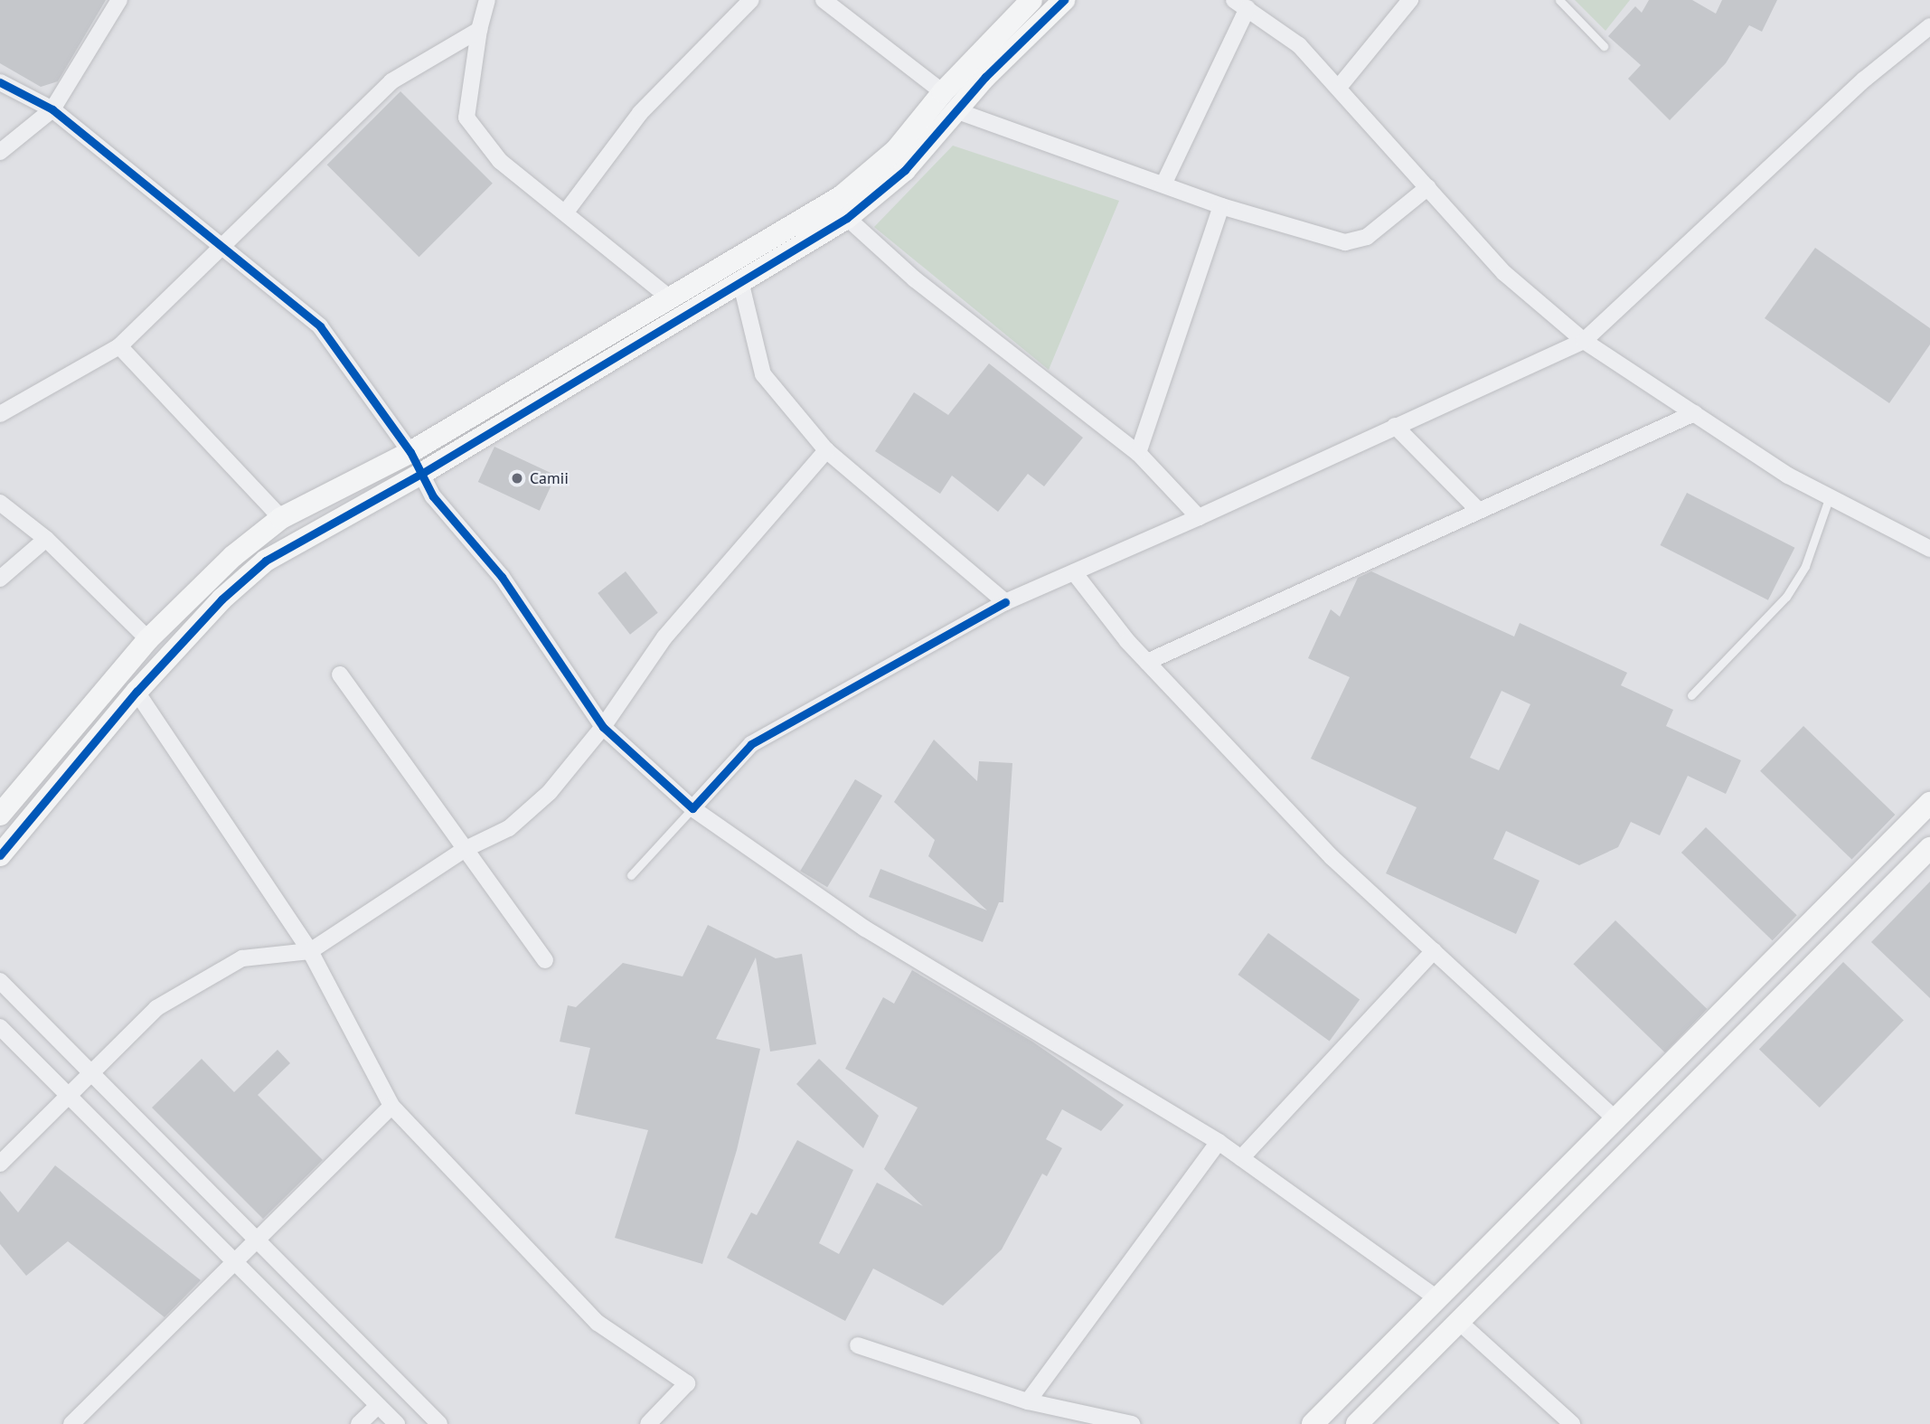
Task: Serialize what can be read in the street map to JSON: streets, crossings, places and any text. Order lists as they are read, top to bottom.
{
  "places": ["Camii"]
}
